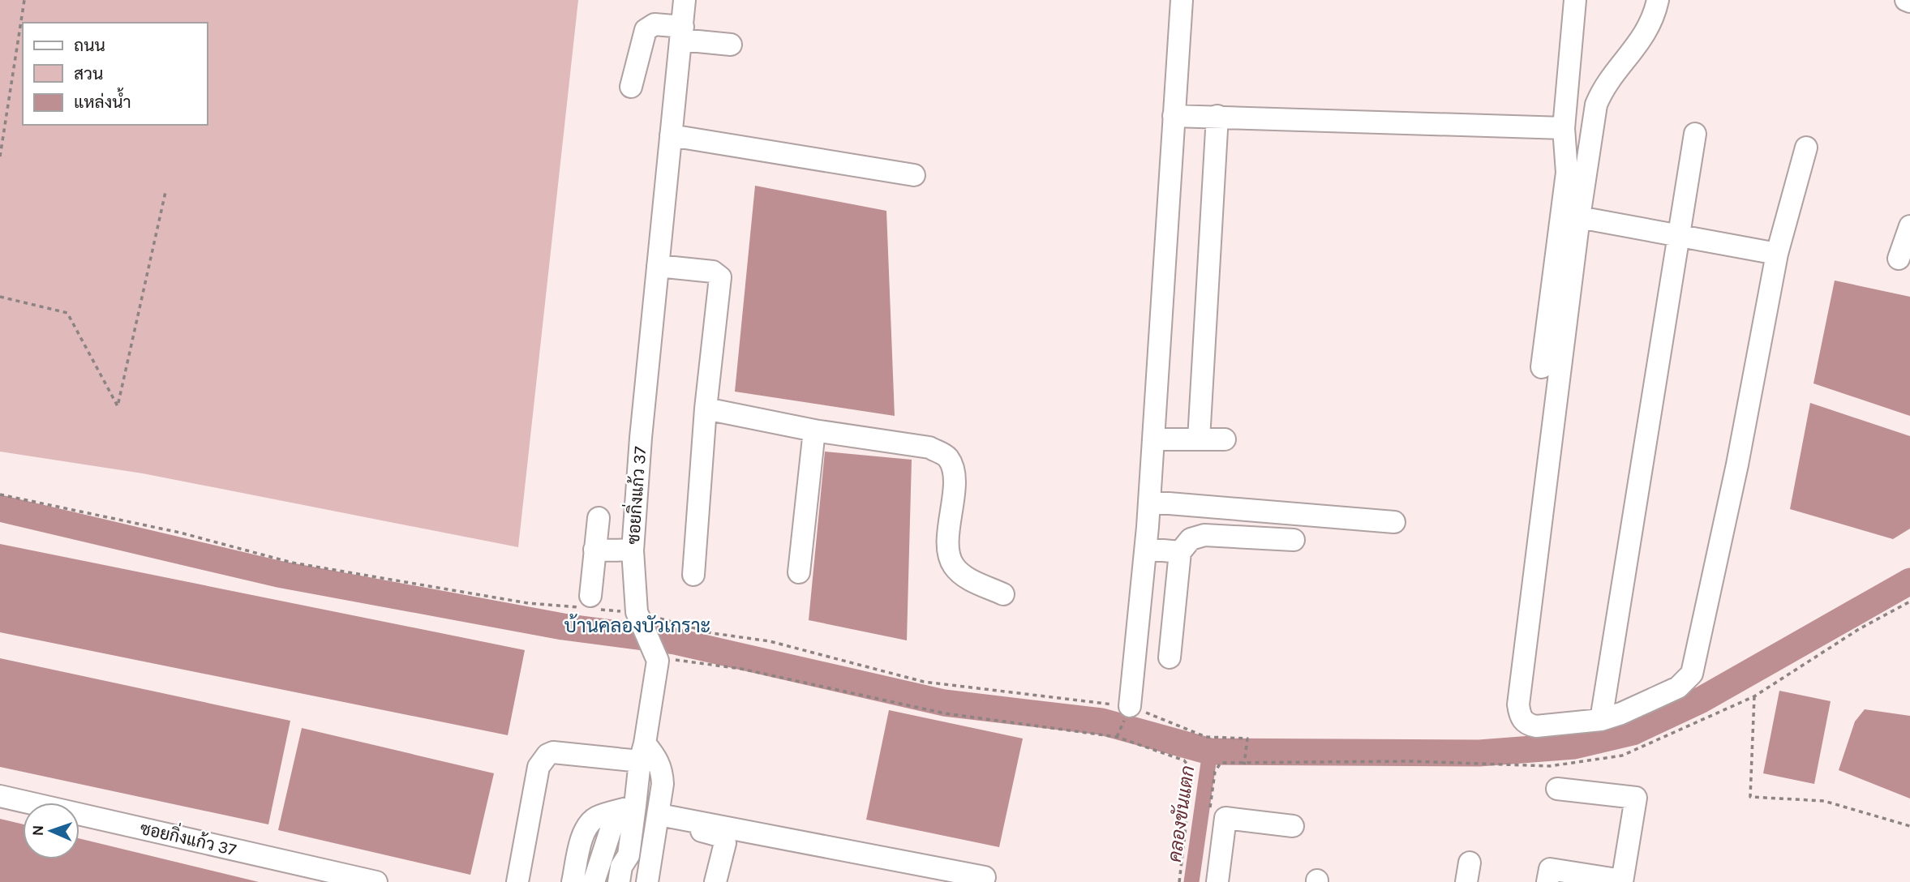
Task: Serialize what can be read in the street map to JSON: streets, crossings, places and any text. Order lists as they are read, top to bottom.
{
  "streets": {
    "street": ["ซอยกิ่งแก้ว 37"]
  },
  "districts": ["บ้านคลองบัวเกราะ"],
  "water": ["คลองขันแตก"],
  "legend": ["ถนน", "สวน", "แหล่งน้ำ"],
  "north": "left"
}
